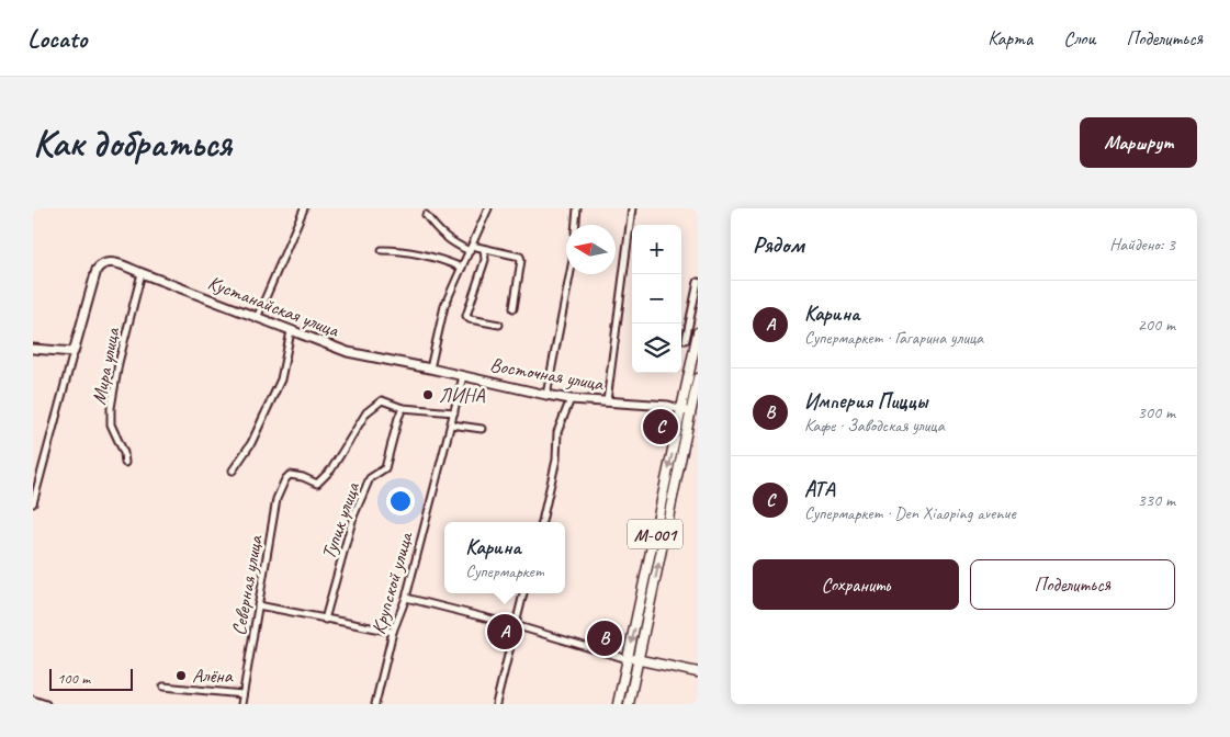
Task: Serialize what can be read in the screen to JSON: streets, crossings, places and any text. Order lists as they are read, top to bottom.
{
  "streets": {
    "main road": ["M-001"],
    "street": [
      "Кустанайская улица",
      "Мира улица",
      "Восточная улица",
      "Тупик улица",
      "Крупской улица",
      "Северная улица"
    ]
  },
  "crossings": [
    ["Кустанайская улица", "Мира улица"],
    ["Кустанайская улица", "Восточная улица"],
    ["Восточная улица", "M-001"],
    ["Восточная улица", "Крупской улица"],
    ["Тупик улица", "Северная улица"]
  ],
  "places": ["ЛИНА", "Алёна"],
  "scale_bar": "100 m",
  "north": "left",
  "page": {
    "header": "Locato",
    "nav": ["Карта", "Слои", "Поделиться"],
    "buttons": [
      "Маршрут",
      ["Сохранить", "Поделиться"]
    ],
    "title": "Как добраться",
    "heading": ["Рядом", "Найдено: 3"],
    "map_buttons": ["+", "−"],
    "list": [
      {
        "mark": "A",
        "name": "Карина",
        "note": "Супермаркет · Гагарина улица",
        "value": "200 m"
      },
      {
        "mark": "B",
        "name": "Империя Пиццы",
        "note": "Кафе · Заводская улица",
        "value": "300 m"
      },
      {
        "mark": "C",
        "name": "АТА",
        "note": "Супермаркет · Den Xiaoping avenue",
        "value": "330 m"
      }
    ],
    "pins": ["C", "A", "B"],
    "popup": ["Карина", "Супермаркет"],
    "scale": "100 m"
  }
}
